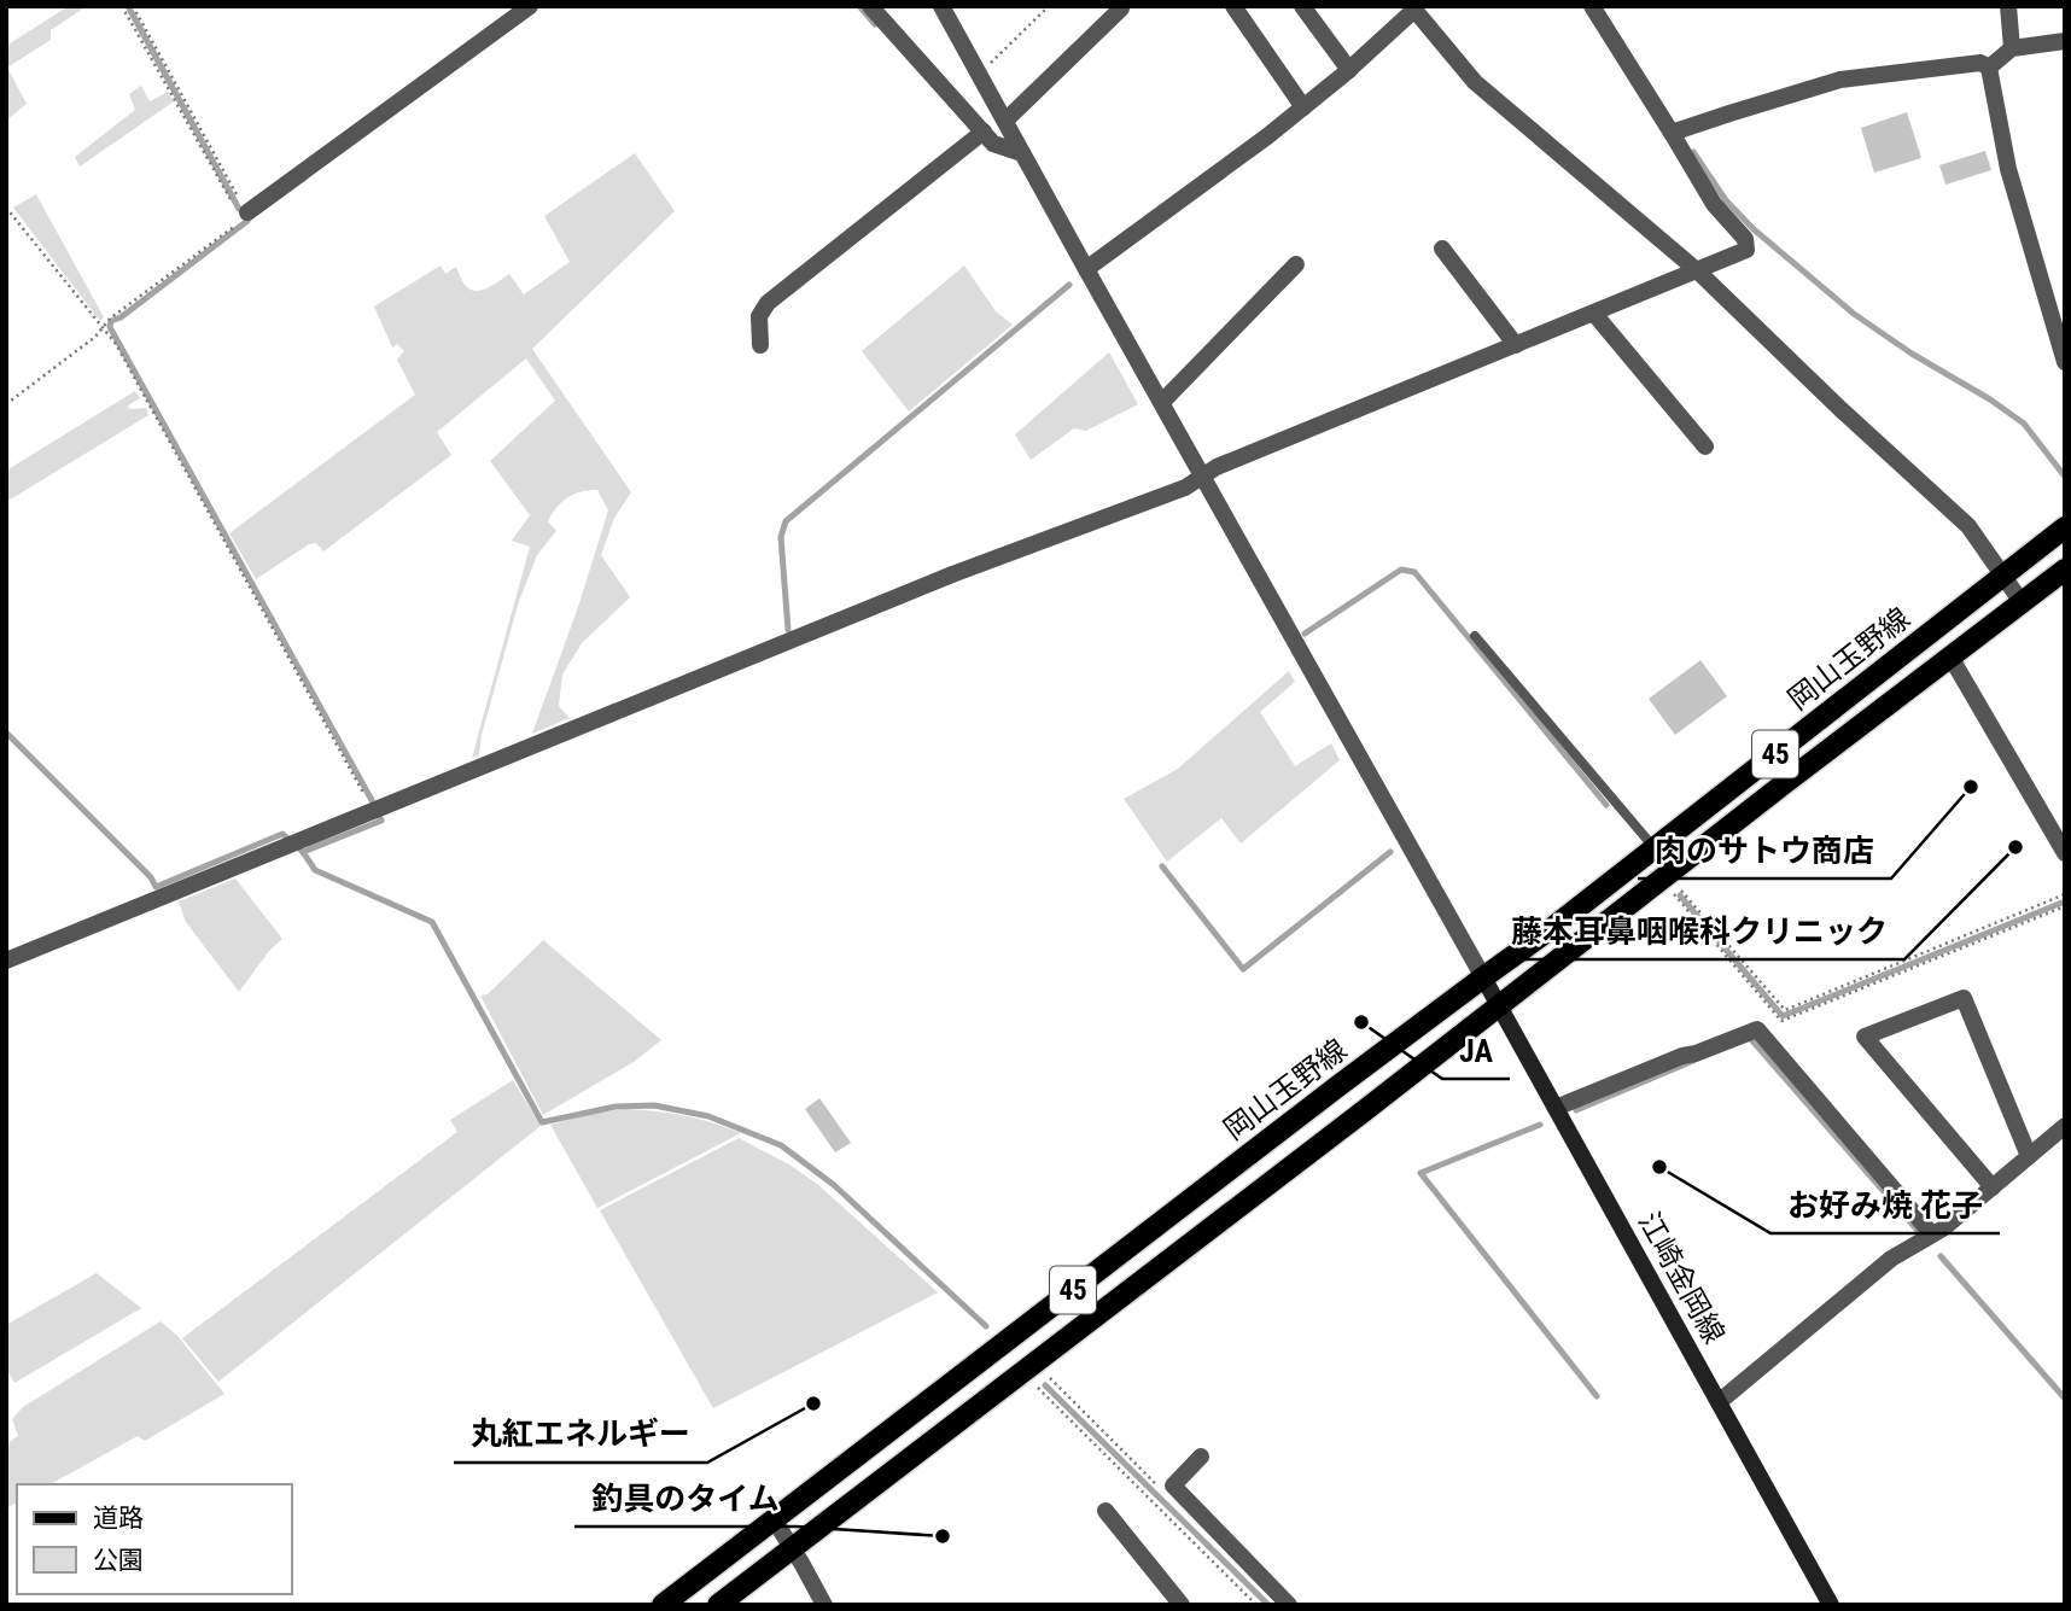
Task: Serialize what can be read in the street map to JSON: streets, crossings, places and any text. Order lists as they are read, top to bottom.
{
  "streets": {
    "main road": ["岡山玉野線", "45", "江崎金岡線"]
  },
  "crossings": [
    ["岡山玉野線", "江崎金岡線"]
  ],
  "places": [
    "肉のサトウ商店",
    "藤本耳鼻咽喉科クリニック",
    "JA",
    "お好み焼 花子",
    "丸紅エネルギー",
    "釣具のタイム"
  ],
  "legend": ["道路", "公園"]
}
